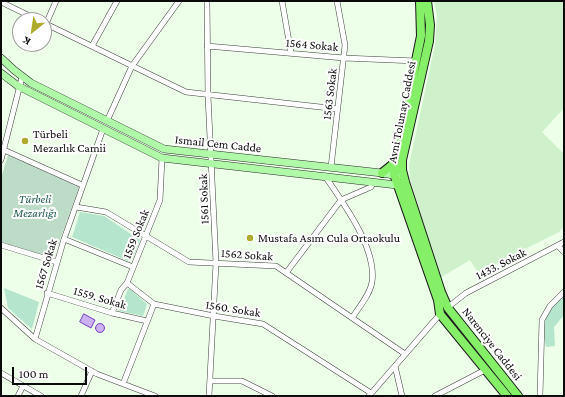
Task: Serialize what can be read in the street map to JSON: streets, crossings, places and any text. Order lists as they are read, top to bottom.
{
  "streets": {
    "main road": ["Avni Tolunay Caddesi", "Ismail Cem Cadde", "Narenciye Caddesi"],
    "street": [
      "1564 Sokak",
      "1563 Sokak",
      "1561 Sokak",
      "1559 Sokak",
      "1562 Sokak",
      "1567 Sokak",
      "1433. Sokak",
      "1559. Sokak",
      "1560. Sokak"
    ]
  },
  "crossings": [
    ["1564 Sokak", "1563 Sokak"],
    ["1564 Sokak", "Avni Tolunay Caddesi"],
    ["1564 Sokak", "1561 Sokak"],
    ["1563 Sokak", "Ismail Cem Cadde"],
    ["Avni Tolunay Caddesi", "Ismail Cem Cadde"],
    ["Avni Tolunay Caddesi", "1433. Sokak"],
    ["Avni Tolunay Caddesi", "Narenciye Caddesi"],
    ["Ismail Cem Cadde", "1561 Sokak"],
    ["Ismail Cem Cadde", "1559 Sokak"],
    ["Ismail Cem Cadde", "1567 Sokak"],
    ["1561 Sokak", "1562 Sokak"],
    ["1561 Sokak", "1560. Sokak"],
    ["1559 Sokak", "1562 Sokak"],
    ["1559 Sokak", "1559. Sokak"],
    ["1559 Sokak", "1560. Sokak"],
    ["1562 Sokak", "1567 Sokak"],
    ["1567 Sokak", "1559. Sokak"],
    ["1433. Sokak", "Narenciye Caddesi"]
  ],
  "parks": ["Türbeli Mezarlığı"],
  "places": ["Türbeli Mezarlık Camii", "Mustafa Asım Cula Ortaokulu"],
  "scale_bar": "100 m",
  "north": "bottom left"
}
